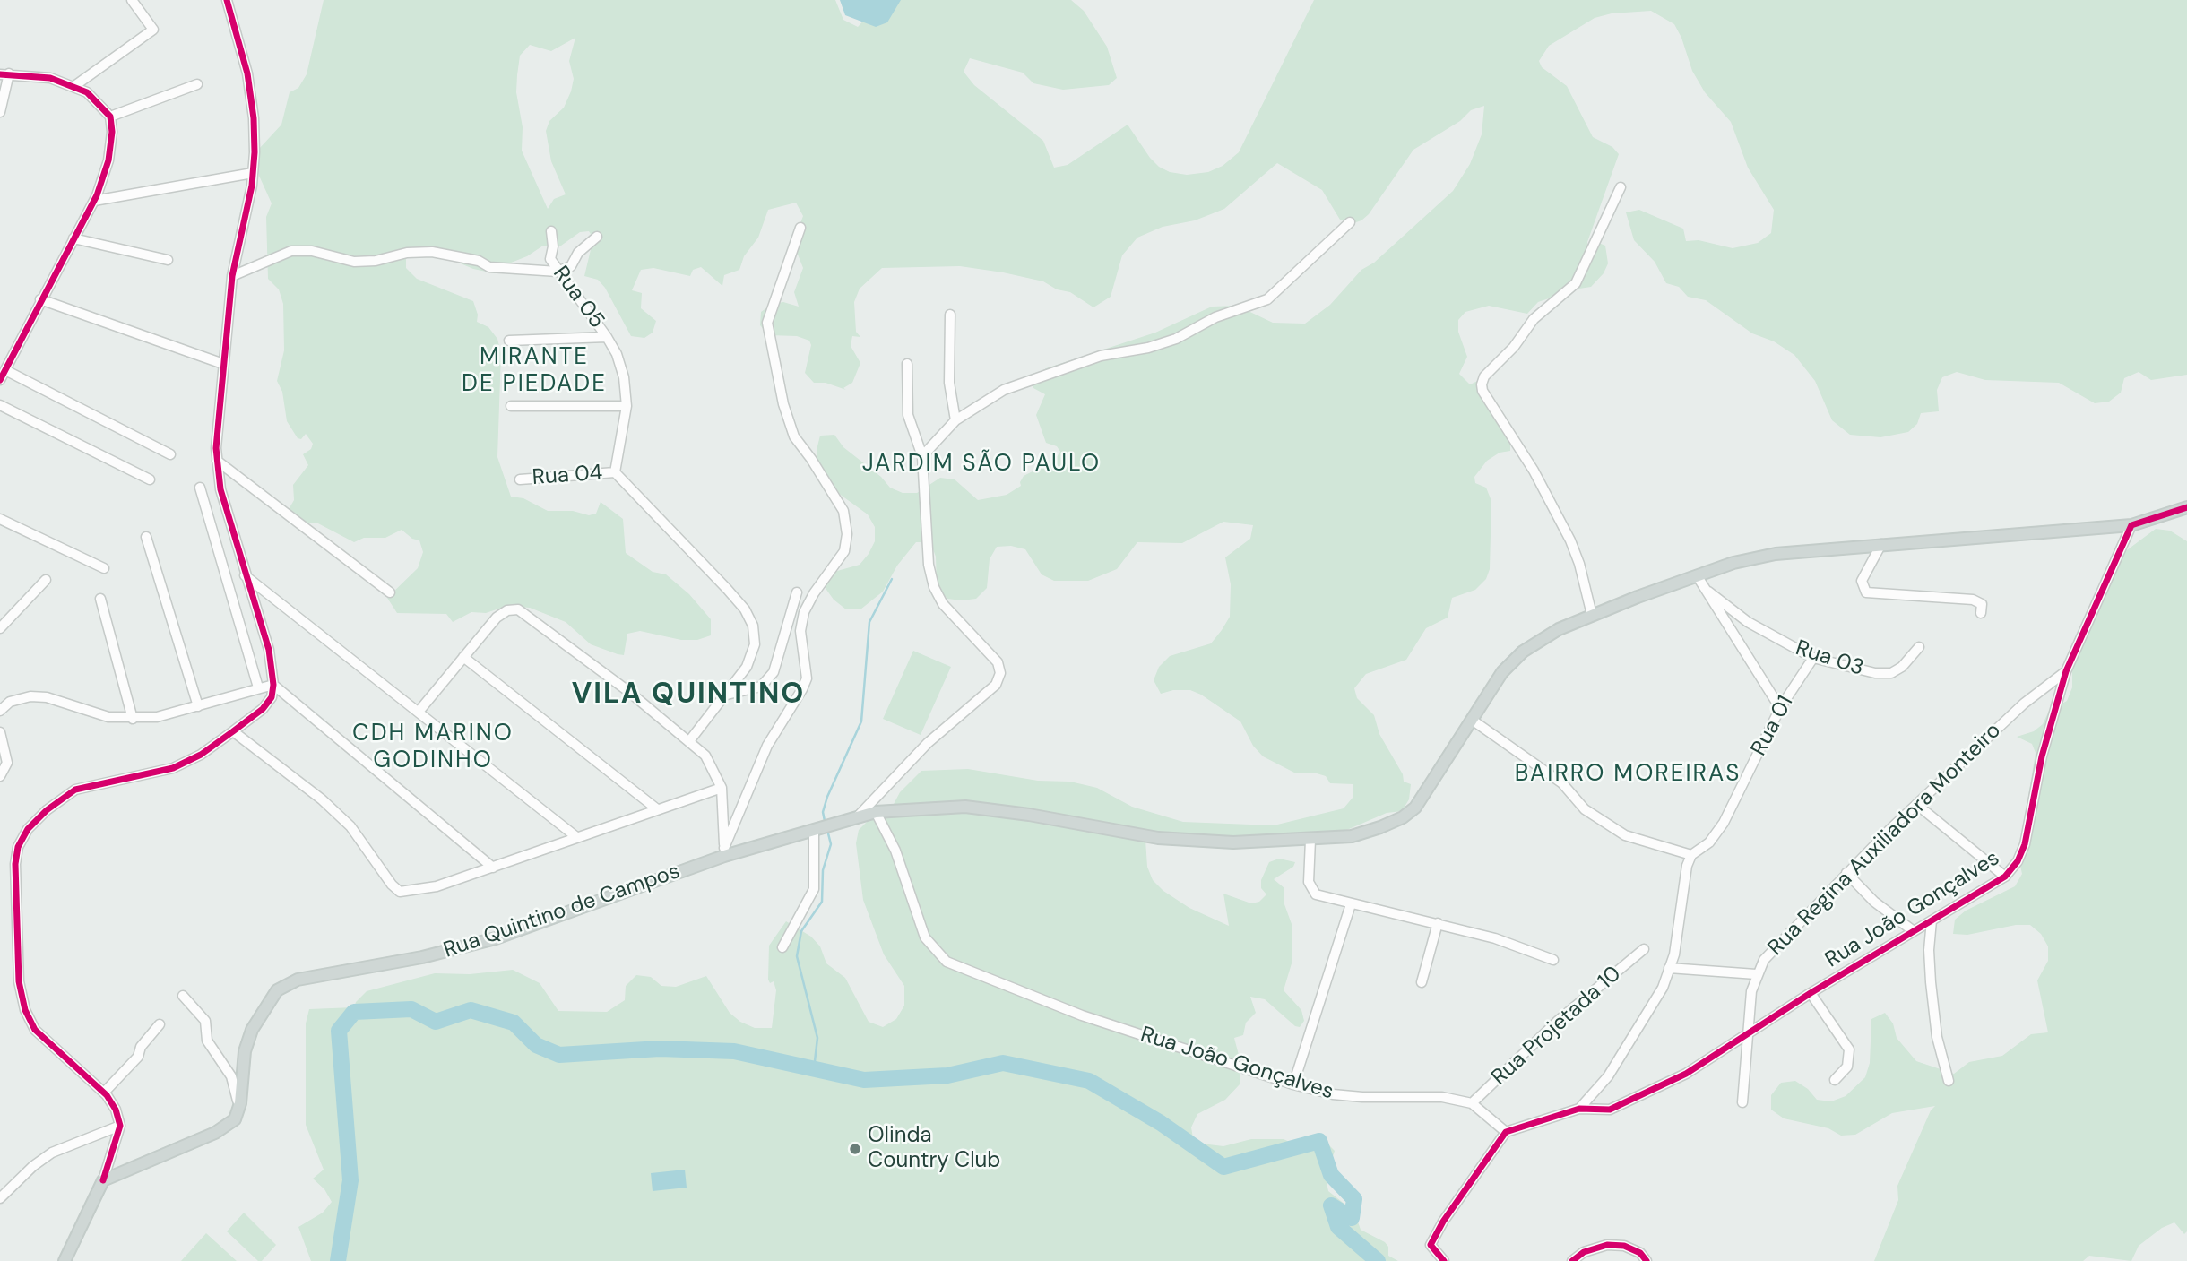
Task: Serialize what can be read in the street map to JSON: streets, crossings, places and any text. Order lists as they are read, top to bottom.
{
  "streets": {
    "main road": ["Rua Quintino de Campos"],
    "street": [
      "Rua 05",
      "Rua 04",
      "Rua 03",
      "Rua 01",
      "Rua Regina Auxiliadora Monteiro",
      "Rua João Gonçalves",
      "Rua Projetada 10"
    ]
  },
  "crossings": [
    ["Rua 05", "Rua 04"],
    ["Rua 03", "Rua 01"],
    ["Rua Regina Auxiliadora Monteiro", "Rua João Gonçalves"],
    ["Rua João Gonçalves", "Rua Quintino de Campos"],
    ["Rua João Gonçalves", "Rua Projetada 10"]
  ],
  "districts": [
    "MIRANTE DE PIEDADE",
    "JARDIM SÃO PAULO",
    "VILA QUINTINO",
    "CDH MARINO GODINHO",
    "BAIRRO MOREIRAS"
  ],
  "places": ["Olinda Country Club"]
}
